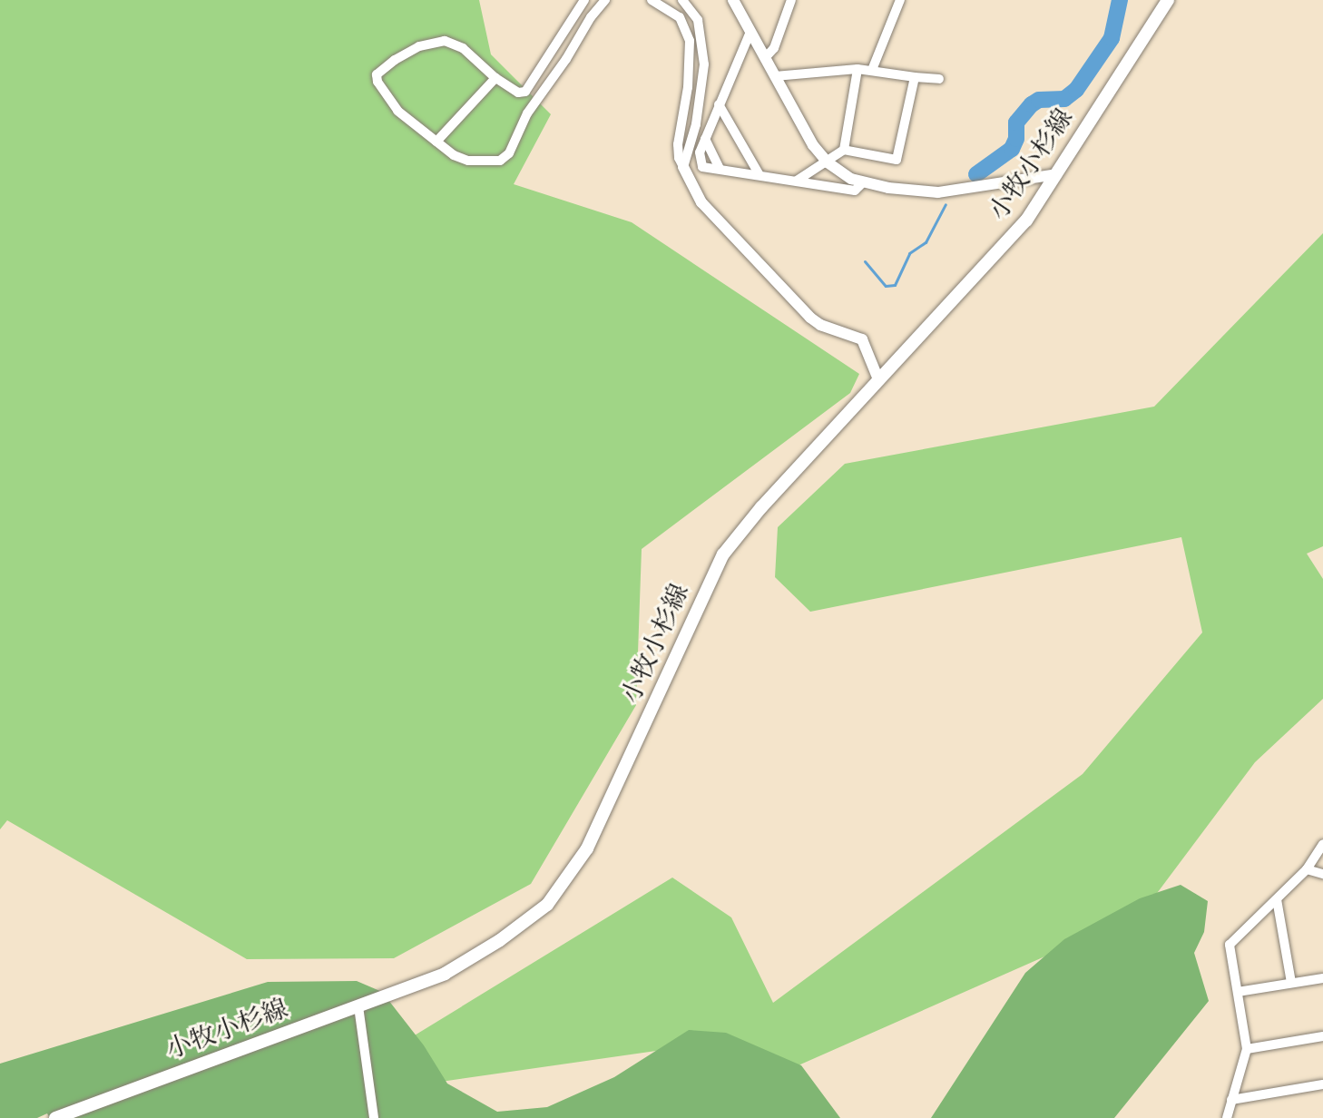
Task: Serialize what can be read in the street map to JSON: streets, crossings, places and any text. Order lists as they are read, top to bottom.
{
  "streets": {
    "main road": ["小牧小杉線"]
  }
}
